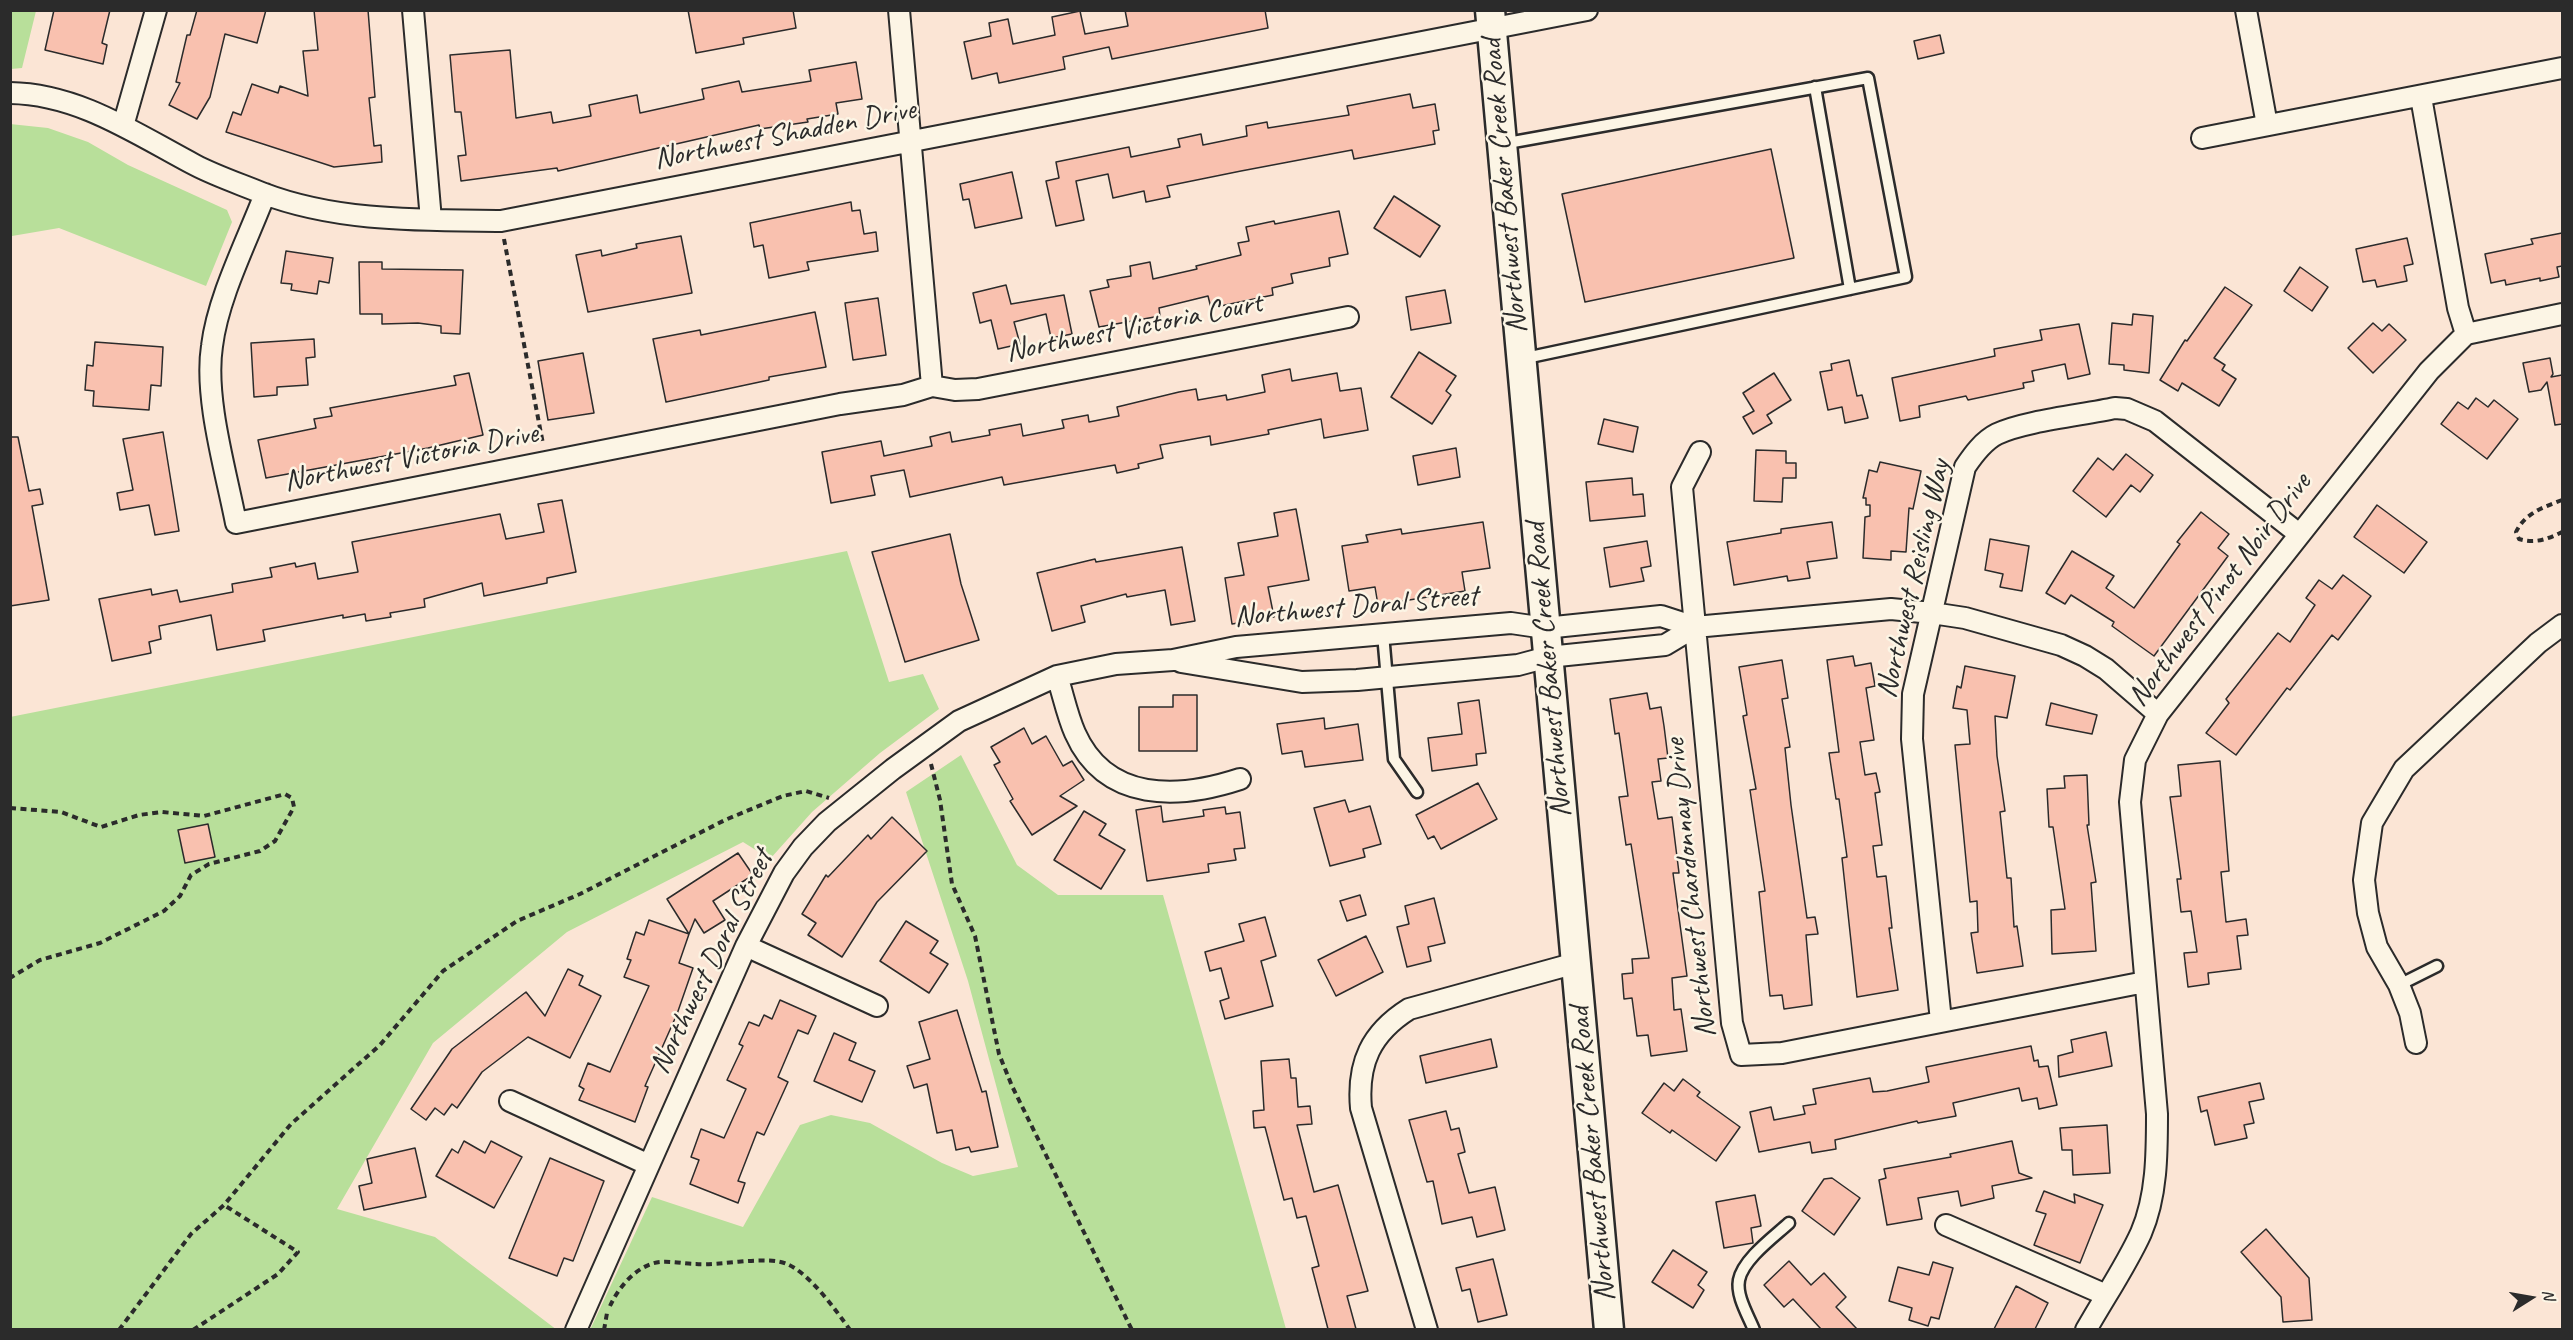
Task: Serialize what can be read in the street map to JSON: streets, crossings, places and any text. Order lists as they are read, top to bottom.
{
  "streets": {
    "main road": ["Northwest Baker Creek Road"],
    "street": [
      "Northwest Shadden Drive",
      "Northwest Victoria Court",
      "Northwest Victoria Drive",
      "Northwest Reisling Way",
      "Northwest Pinot Noir Drive",
      "Northwest Doral Street",
      "Northwest Chardonnay Drive"
    ]
  },
  "crossings": [
    ["Northwest Shadden Drive", "Northwest Baker Creek Road"],
    ["Northwest Shadden Drive", "Northwest Victoria Drive"],
    ["Northwest Baker Creek Road", "Northwest Doral Street"],
    ["Northwest Victoria Court", "Northwest Victoria Drive"],
    ["Northwest Reisling Way", "Northwest Pinot Noir Drive"],
    ["Northwest Reisling Way", "Northwest Chardonnay Drive"],
    ["Northwest Pinot Noir Drive", "Northwest Chardonnay Drive"],
    ["Northwest Doral Street", "Northwest Chardonnay Drive"]
  ],
  "north": "right"
}
